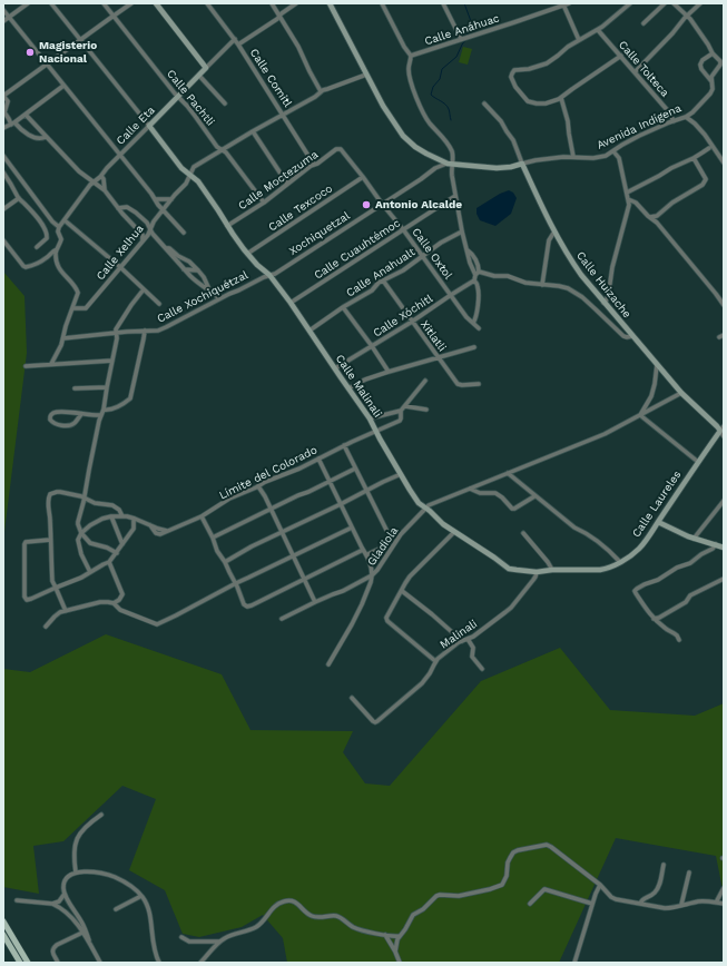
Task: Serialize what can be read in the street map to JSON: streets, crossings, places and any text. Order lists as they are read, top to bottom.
{
  "streets": {
    "street": [
      "Calle Anáhuac",
      "Calle Tolteca",
      "Calle Comitl",
      "Calle Pachtli",
      "Calle Eta",
      "Avenida Indígena",
      "Calle Moctezuma",
      "Calle Texcoco",
      "Xochiquetzal",
      "Calle Cuauhtémoc",
      "Calle Xelhua",
      "Calle Oxtol",
      "Calle Anahualt",
      "Calle Huizache",
      "Calle Xochiquétzal",
      "Calle Xóchitl",
      "Xitlatli",
      "Calle Malinali",
      "Límite del Colorado",
      "Calle Laureles",
      "Gladiola",
      "Malinali"
    ]
  },
  "crossings": [
    ["Calle Tolteca", "Avenida Indígena"],
    ["Calle Comitl", "Calle Eta"],
    ["Calle Comitl", "Calle Moctezuma"],
    ["Calle Pachtli", "Calle Eta"],
    ["Calle Pachtli", "Calle Moctezuma"],
    ["Calle Eta", "Calle Malinali"],
    ["Avenida Indígena", "Xochiquetzal"],
    ["Avenida Indígena", "Calle Huizache"],
    ["Calle Moctezuma", "Calle Oxtol"],
    ["Calle Moctezuma", "Calle Malinali"],
    ["Calle Texcoco", "Calle Oxtol"],
    ["Calle Texcoco", "Calle Malinali"],
    ["Xochiquetzal", "Calle Oxtol"],
    ["Xochiquetzal", "Calle Xochiquétzal"],
    ["Xochiquetzal", "Calle Malinali"],
    ["Calle Cuauhtémoc", "Calle Oxtol"],
    ["Calle Cuauhtémoc", "Calle Malinali"],
    ["Calle Xelhua", "Calle Malinali"],
    ["Calle Oxtol", "Calle Anahualt"],
    ["Calle Oxtol", "Calle Xóchitl"],
    ["Calle Anahualt", "Xitlatli"],
    ["Calle Anahualt", "Calle Malinali"],
    ["Calle Huizache", "Calle Laureles"],
    ["Calle Xochiquétzal", "Calle Malinali"],
    ["Calle Xóchitl", "Xitlatli"],
    ["Calle Xóchitl", "Calle Malinali"],
    ["Calle Malinali", "Límite del Colorado"],
    ["Calle Malinali", "Calle Laureles"],
    ["Calle Malinali", "Gladiola"],
    ["Calle Malinali", "Malinali"],
    ["Calle Laureles", "Malinali"]
  ],
  "places": ["Magisterio Nacional", "Antonio Alcalde"]
}
